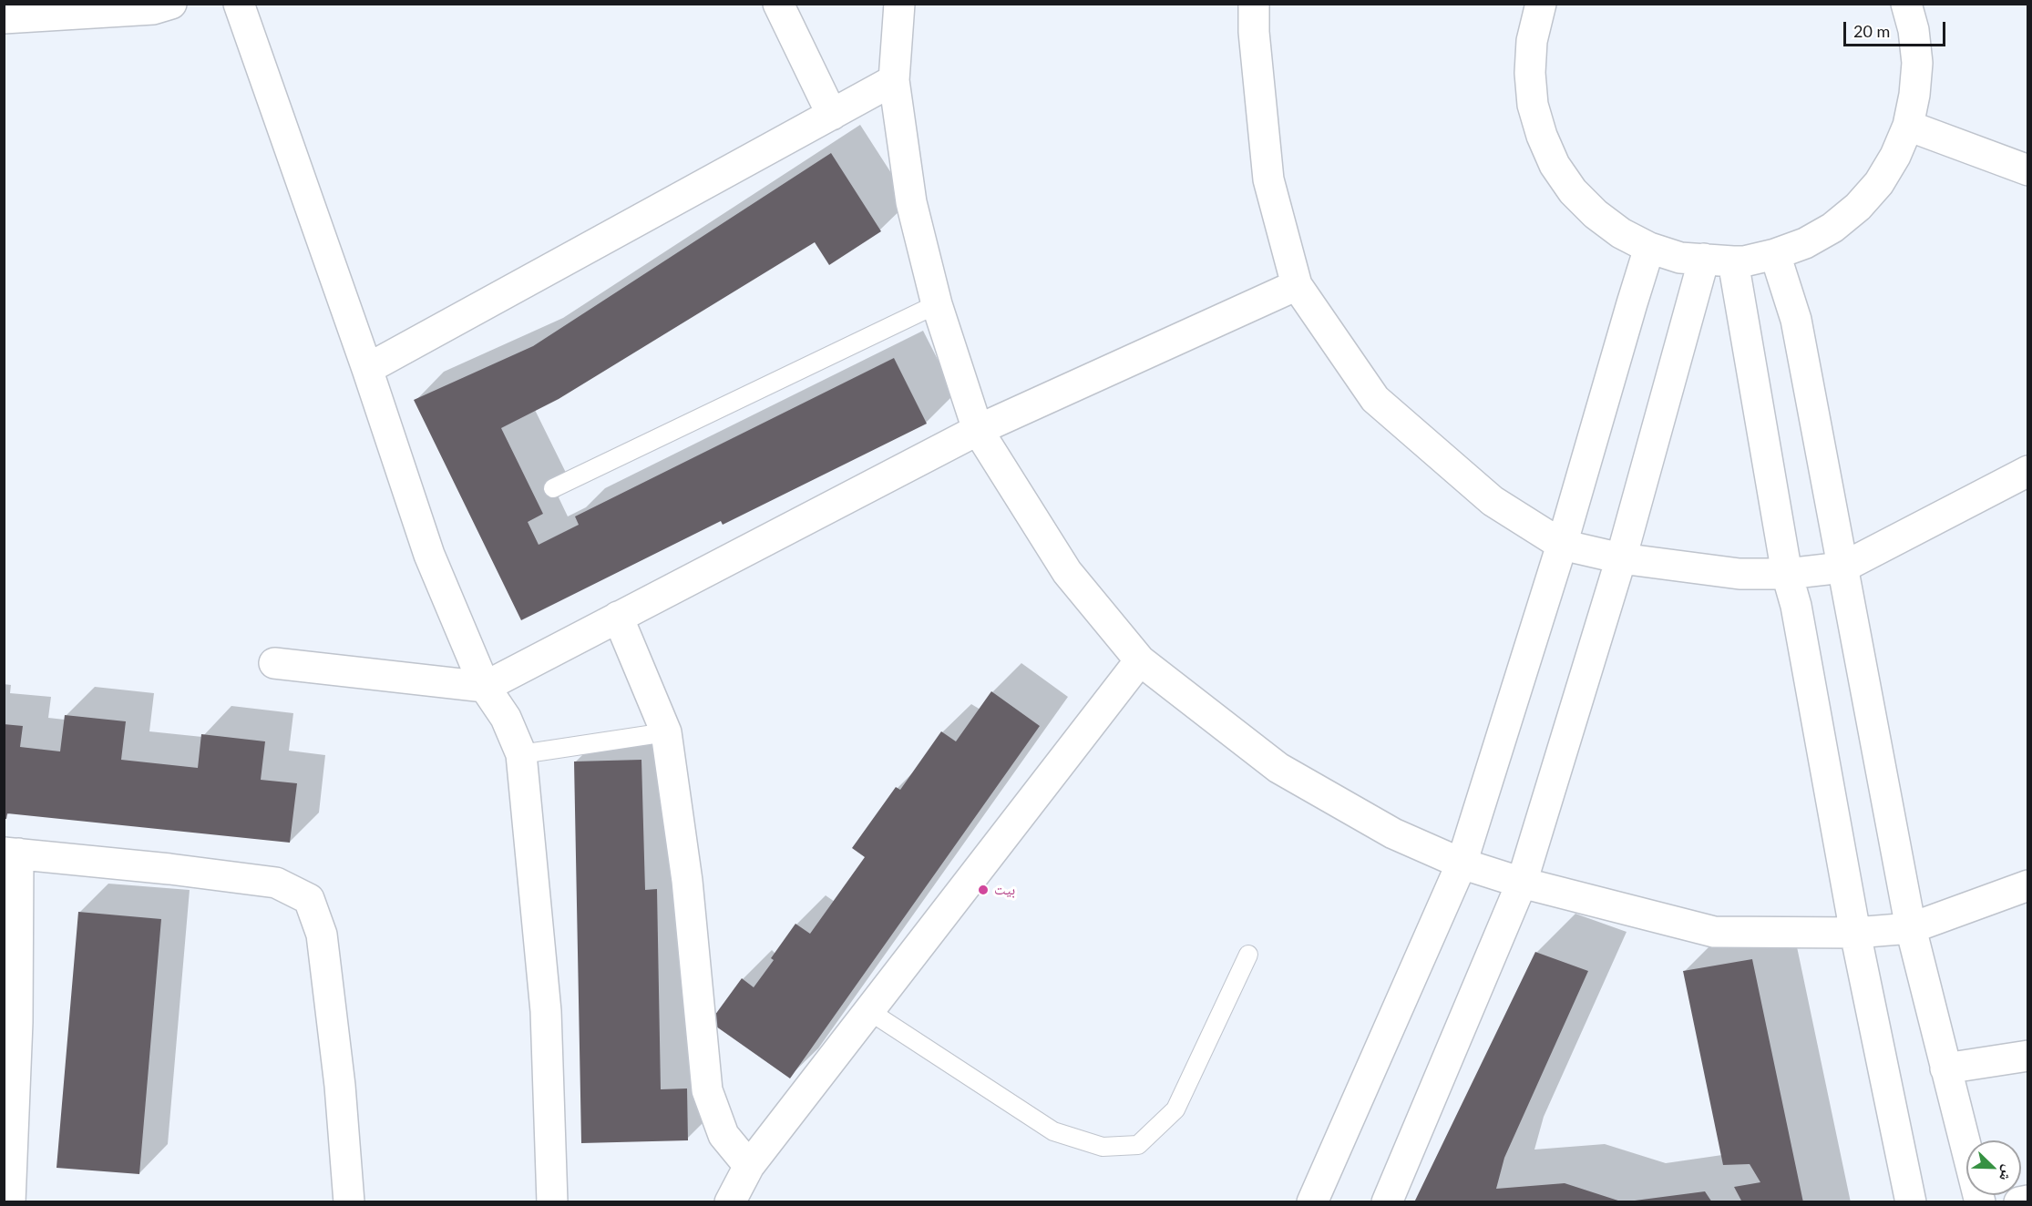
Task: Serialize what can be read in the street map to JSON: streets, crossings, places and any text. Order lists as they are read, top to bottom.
{
  "places": ["بيت"],
  "scale_bar": "20 m",
  "north": "bottom right"
}
